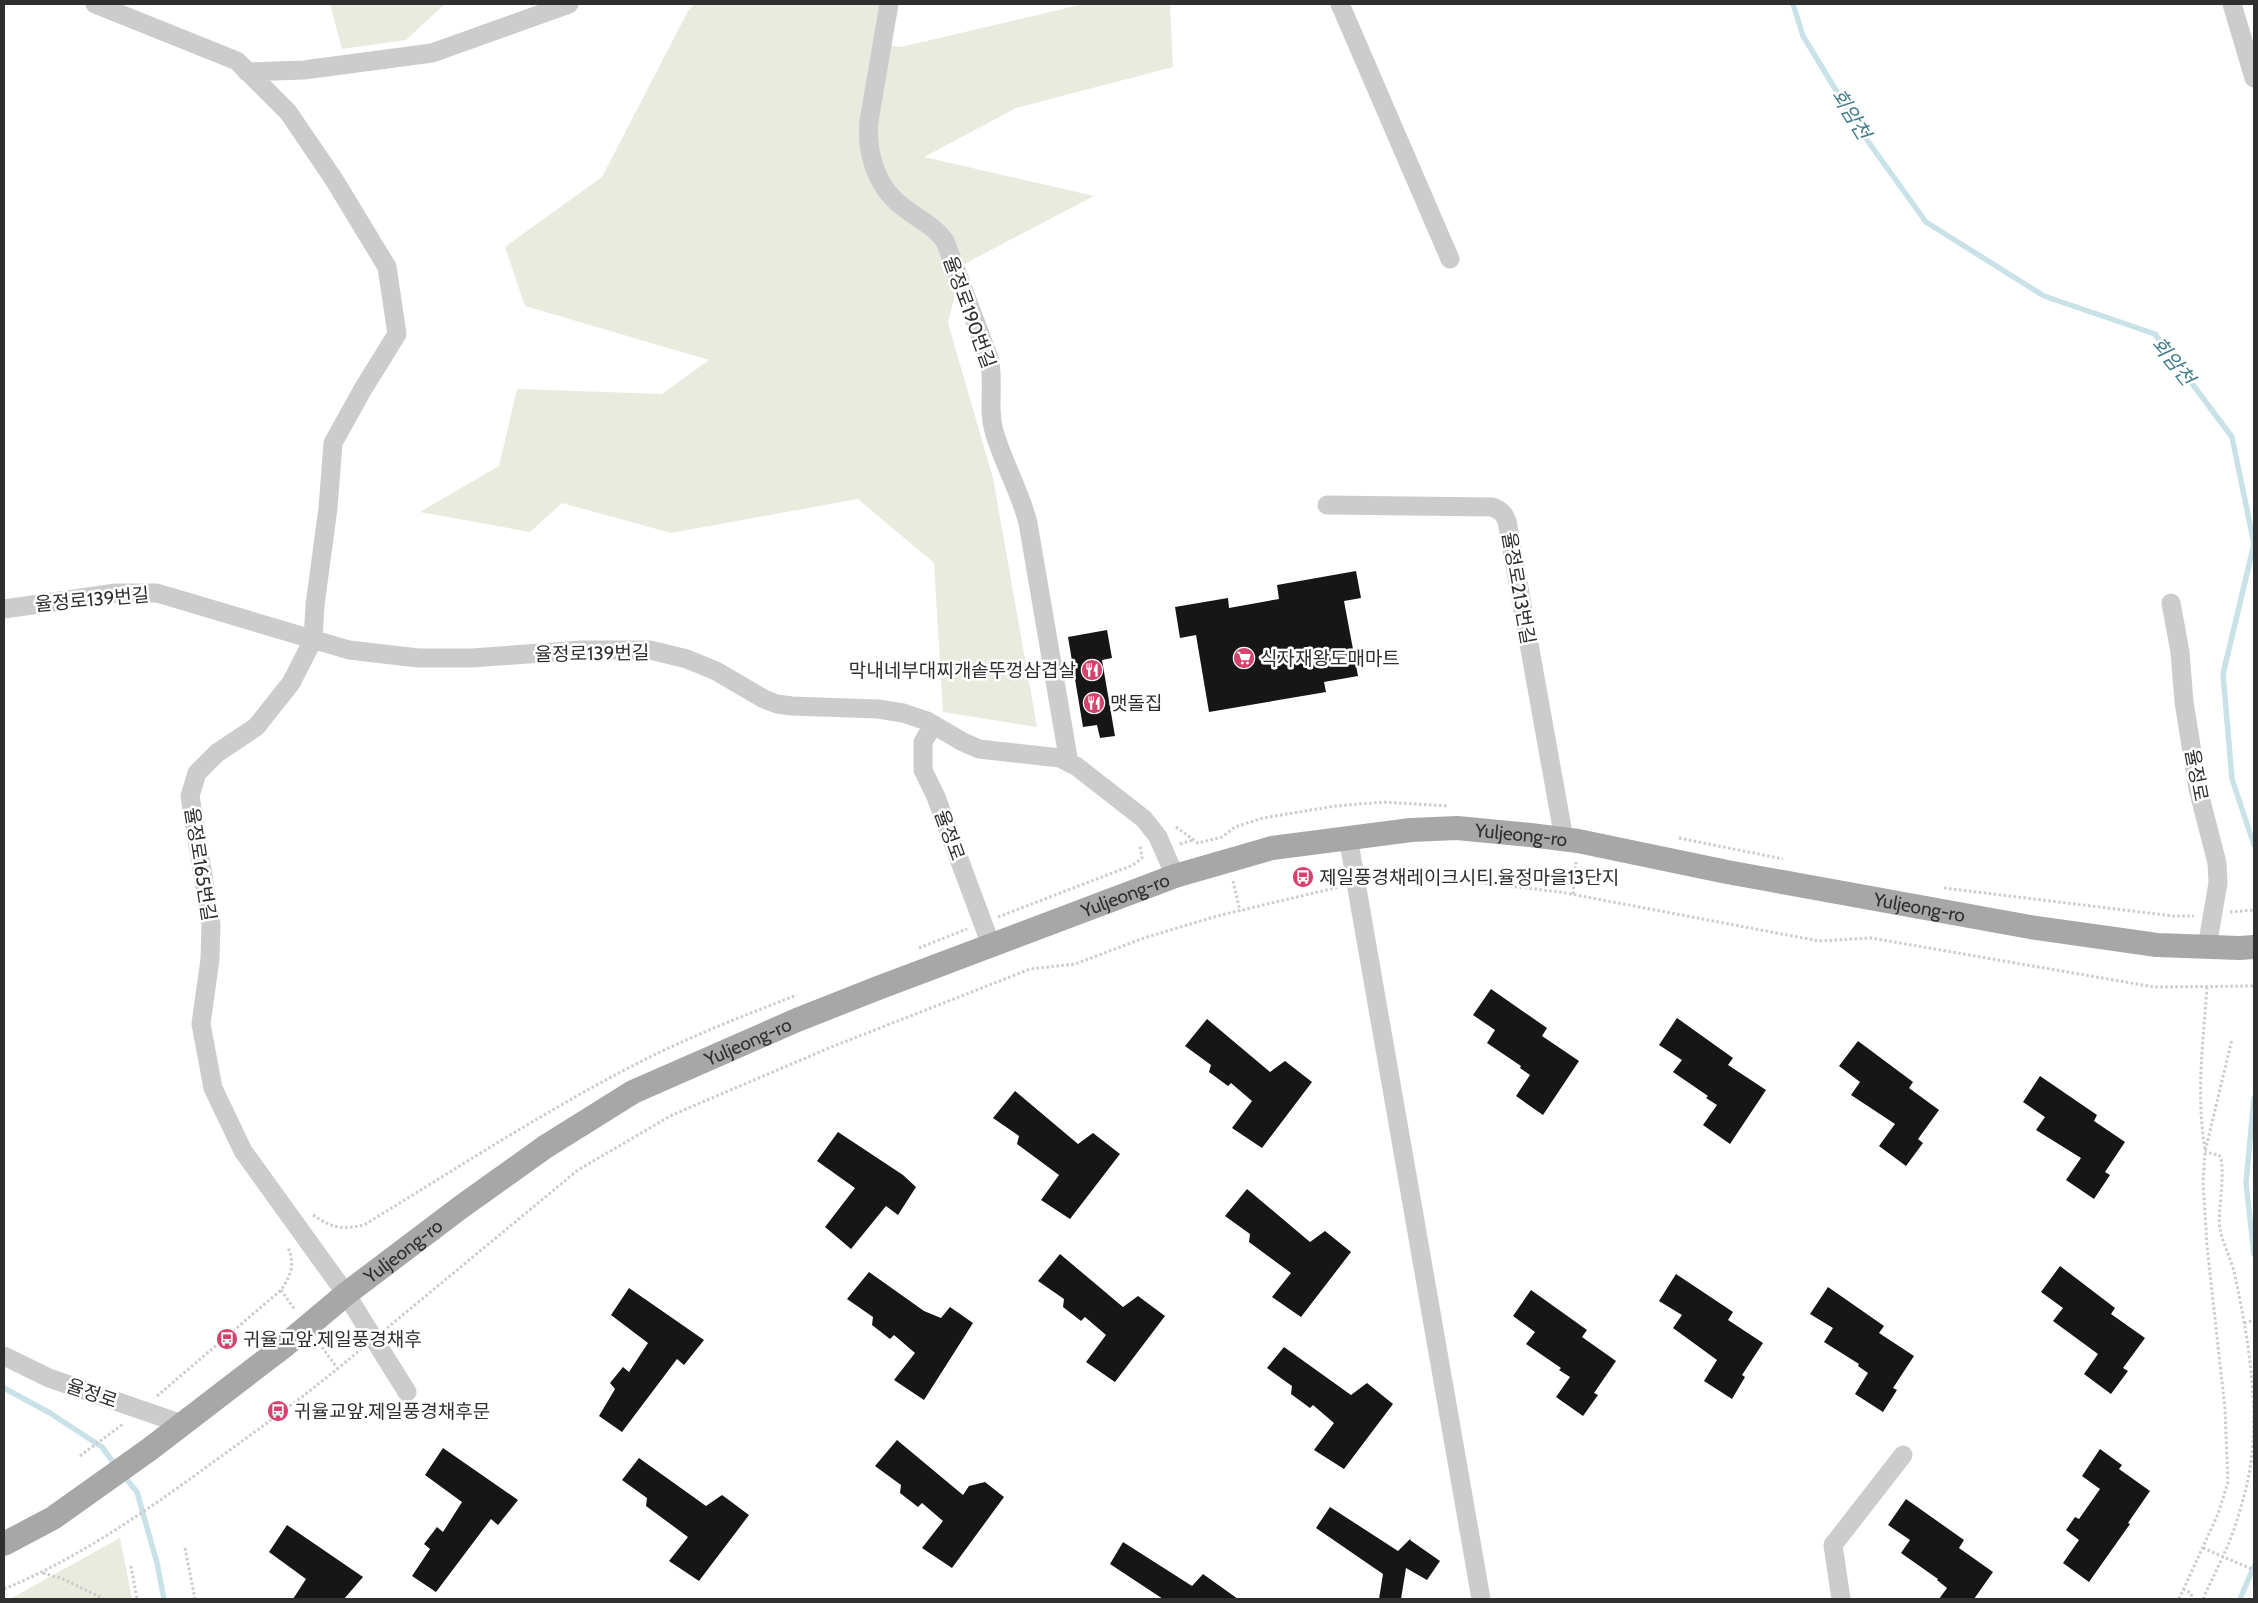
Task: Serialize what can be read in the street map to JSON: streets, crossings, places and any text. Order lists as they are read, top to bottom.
{
  "streets": {
    "main road": ["Yuljeong-ro"],
    "street": [
      "율정로190번길",
      "율정로213번길",
      "율정로139번길",
      "율정로",
      "율정로165번길"
    ]
  },
  "crossings": [
    ["율정로190번길", "율정로139번길"],
    ["율정로213번길", "Yuljeong-ro"],
    ["율정로139번길", "율정로"],
    ["율정로139번길", "Yuljeong-ro"],
    ["율정로139번길", "율정로165번길"],
    ["율정로", "Yuljeong-ro"],
    ["Yuljeong-ro", "율정로165번길"]
  ],
  "water": ["회암천"],
  "places": {
    "supermarket": ["식자재왕도매마트"],
    "restaurant": ["막내네부대찌개솥뚜껑삼겹살", "맷돌집"],
    "bus stop": ["제일풍경채레이크시티.율정마을13단지", "귀율교앞.제일풍경채후", "귀율교앞.제일풍경채후문"]
  }
}
